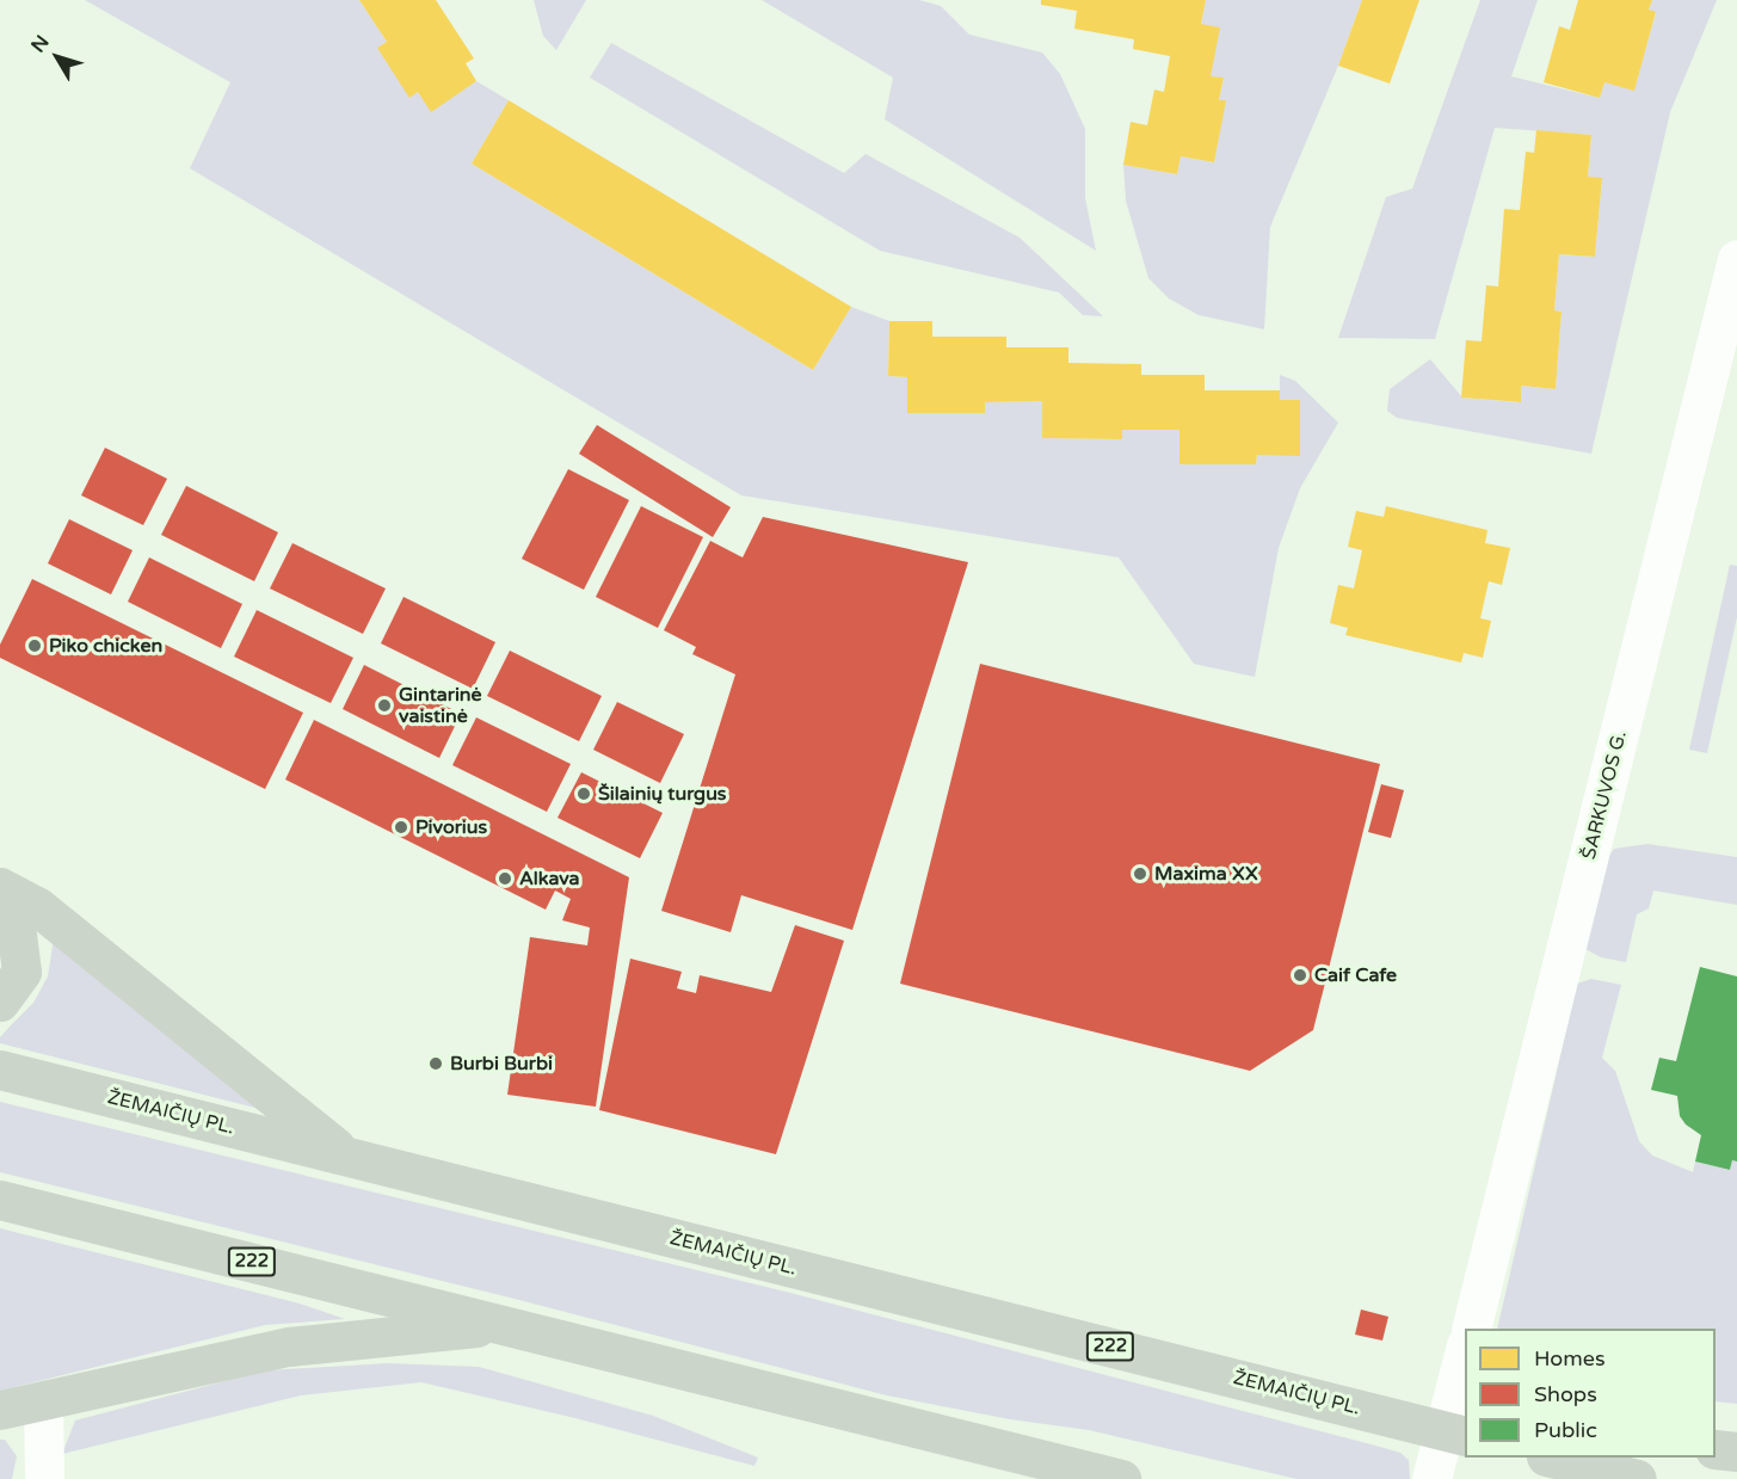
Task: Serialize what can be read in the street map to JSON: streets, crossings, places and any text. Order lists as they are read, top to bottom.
{
  "streets": {
    "main road": ["ŽEMAIČIŲ PL.", "222"],
    "street": ["ŠARKUVOS G."]
  },
  "places": [
    "Piko chicken",
    "Gintarinė vaistinė",
    "Šilainių turgus",
    "Pivorius",
    "Maxima XX",
    "Alkava",
    "Caif Cafe",
    "Burbi Burbi"
  ],
  "legend": ["Homes", "Shops", "Public"],
  "north": "top left"
}
